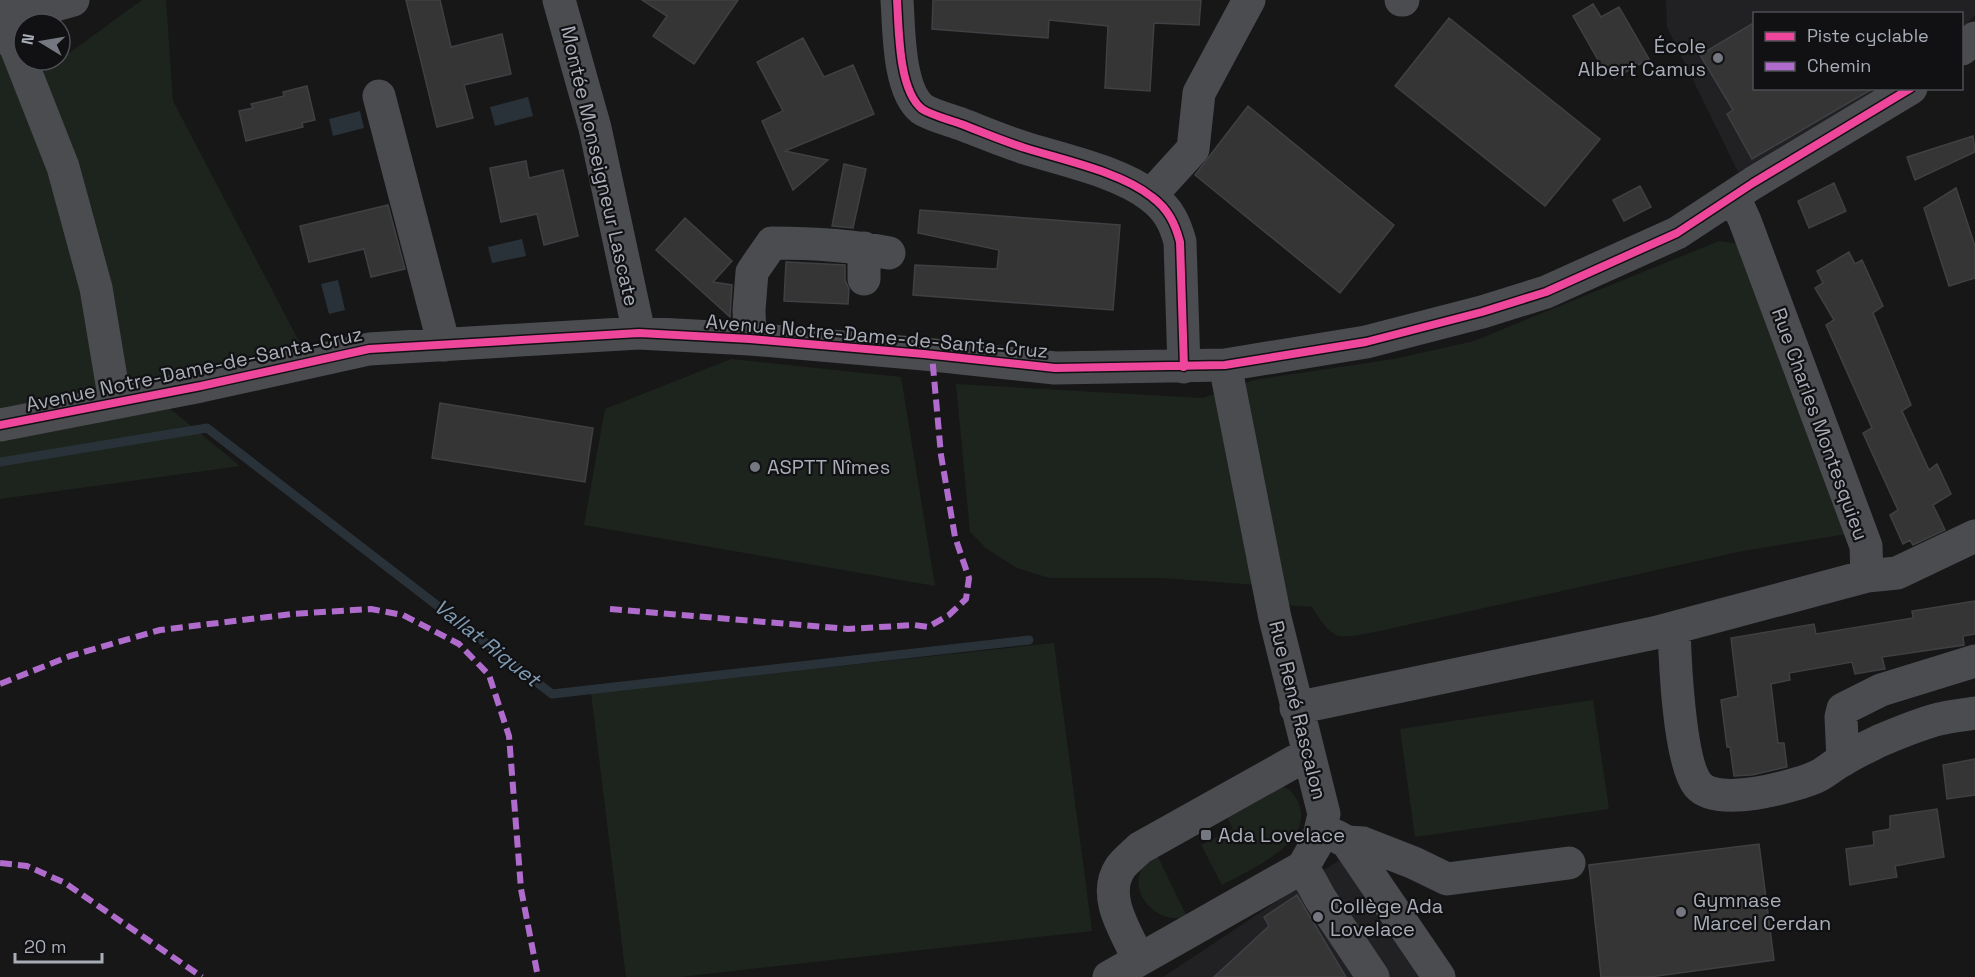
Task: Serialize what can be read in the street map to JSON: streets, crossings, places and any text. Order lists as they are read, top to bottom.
{
  "streets": {
    "street": [
      "Montée Monseigneur Lascate",
      "Avenue Notre-Dame-de-Santa-Cruz",
      "Rue Charles Montesquieu",
      "Rue René Rascalon"
    ]
  },
  "crossings": [
    ["Montée Monseigneur Lascate", "Avenue Notre-Dame-de-Santa-Cruz"],
    ["Avenue Notre-Dame-de-Santa-Cruz", "Rue Charles Montesquieu"],
    ["Avenue Notre-Dame-de-Santa-Cruz", "Rue René Rascalon"]
  ],
  "water": ["Vallat Riquet"],
  "places": {
    "other": [
      "École Albert Camus",
      "ASPTT Nîmes",
      "Gymnase Marcel Cerdan",
      "Collège Ada Lovelace"
    ],
    "transit": ["Ada Lovelace"]
  },
  "legend": ["Piste cyclable", "Chemin"],
  "scale_bar": "20 m",
  "north": "left"
}
